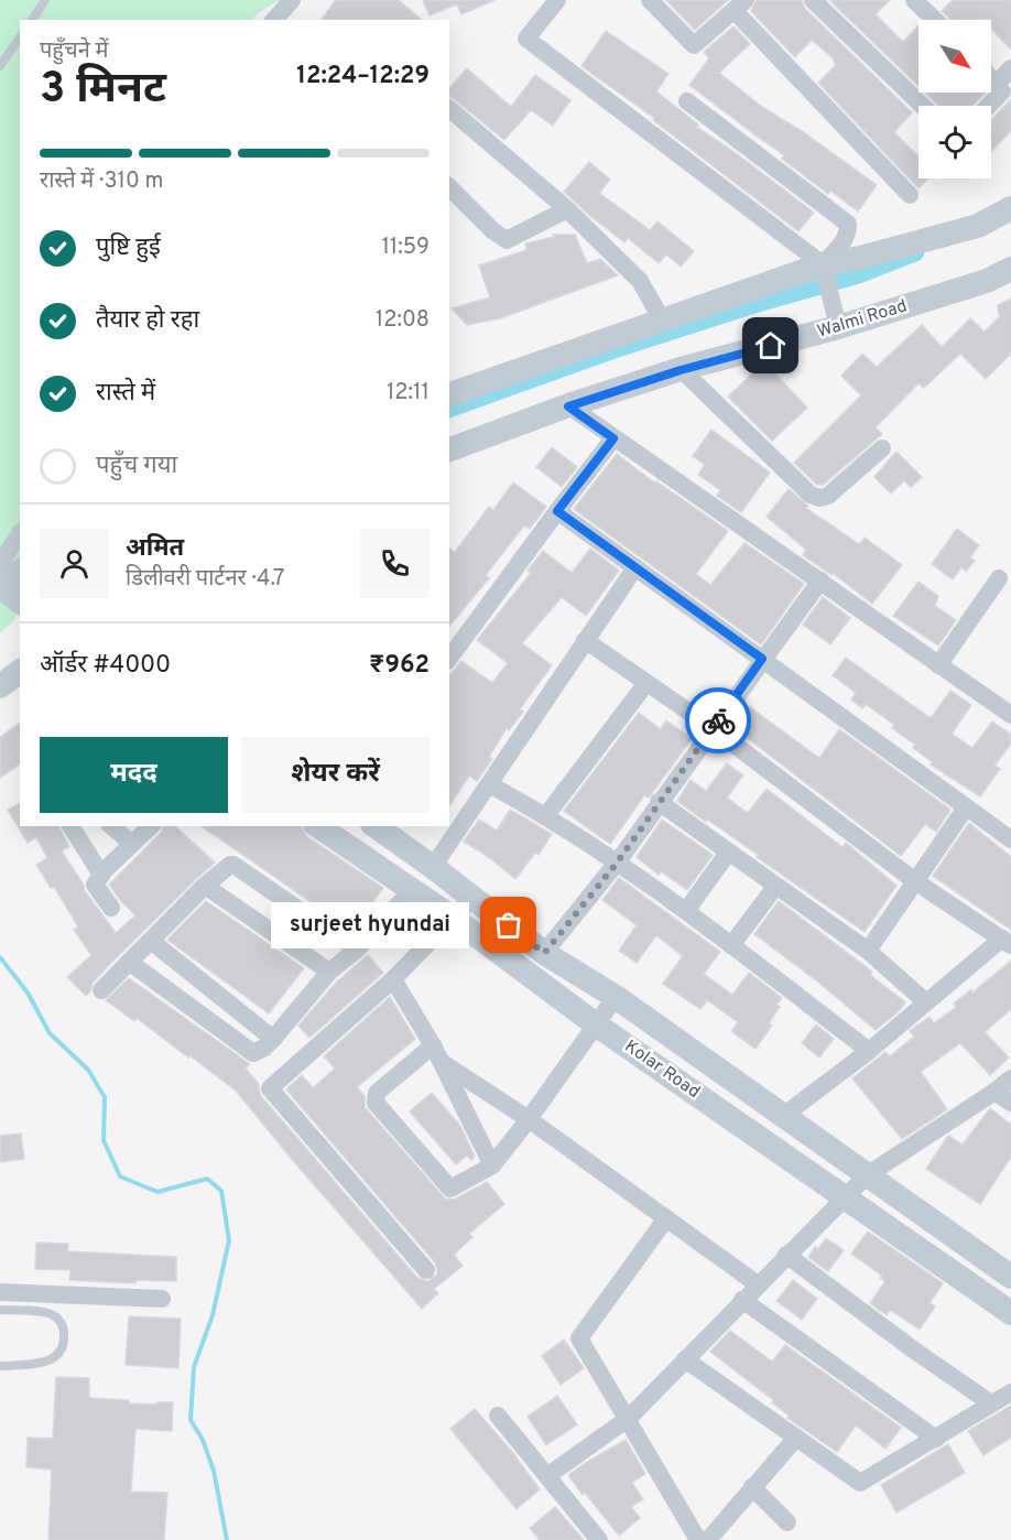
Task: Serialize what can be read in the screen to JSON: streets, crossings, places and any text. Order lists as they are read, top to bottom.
{
  "streets": {
    "main road": ["Walmi Road", "Kolar Road"]
  },
  "places": ["surjeet hyundai"],
  "north": "bottom right",
  "page": {
    "heading": ["3 मिनट", "पहुँचने में", "12:24–12:29"],
    "panel": [
      "अमित",
      "डिलीवरी पार्टनर · 4.7",
      "ऑर्डर #4000",
      "₹962"
    ],
    "bar": "रास्ते में · 310 m",
    "list": [
      ["पुष्टि हुई", "11:59"],
      ["तैयार हो रहा", "12:08"],
      ["रास्ते में", "12:11"],
      "पहुँच गया"
    ],
    "buttons": ["मदद", "शेयर करें"],
    "bubble": "surjeet hyundai"
  }
}
